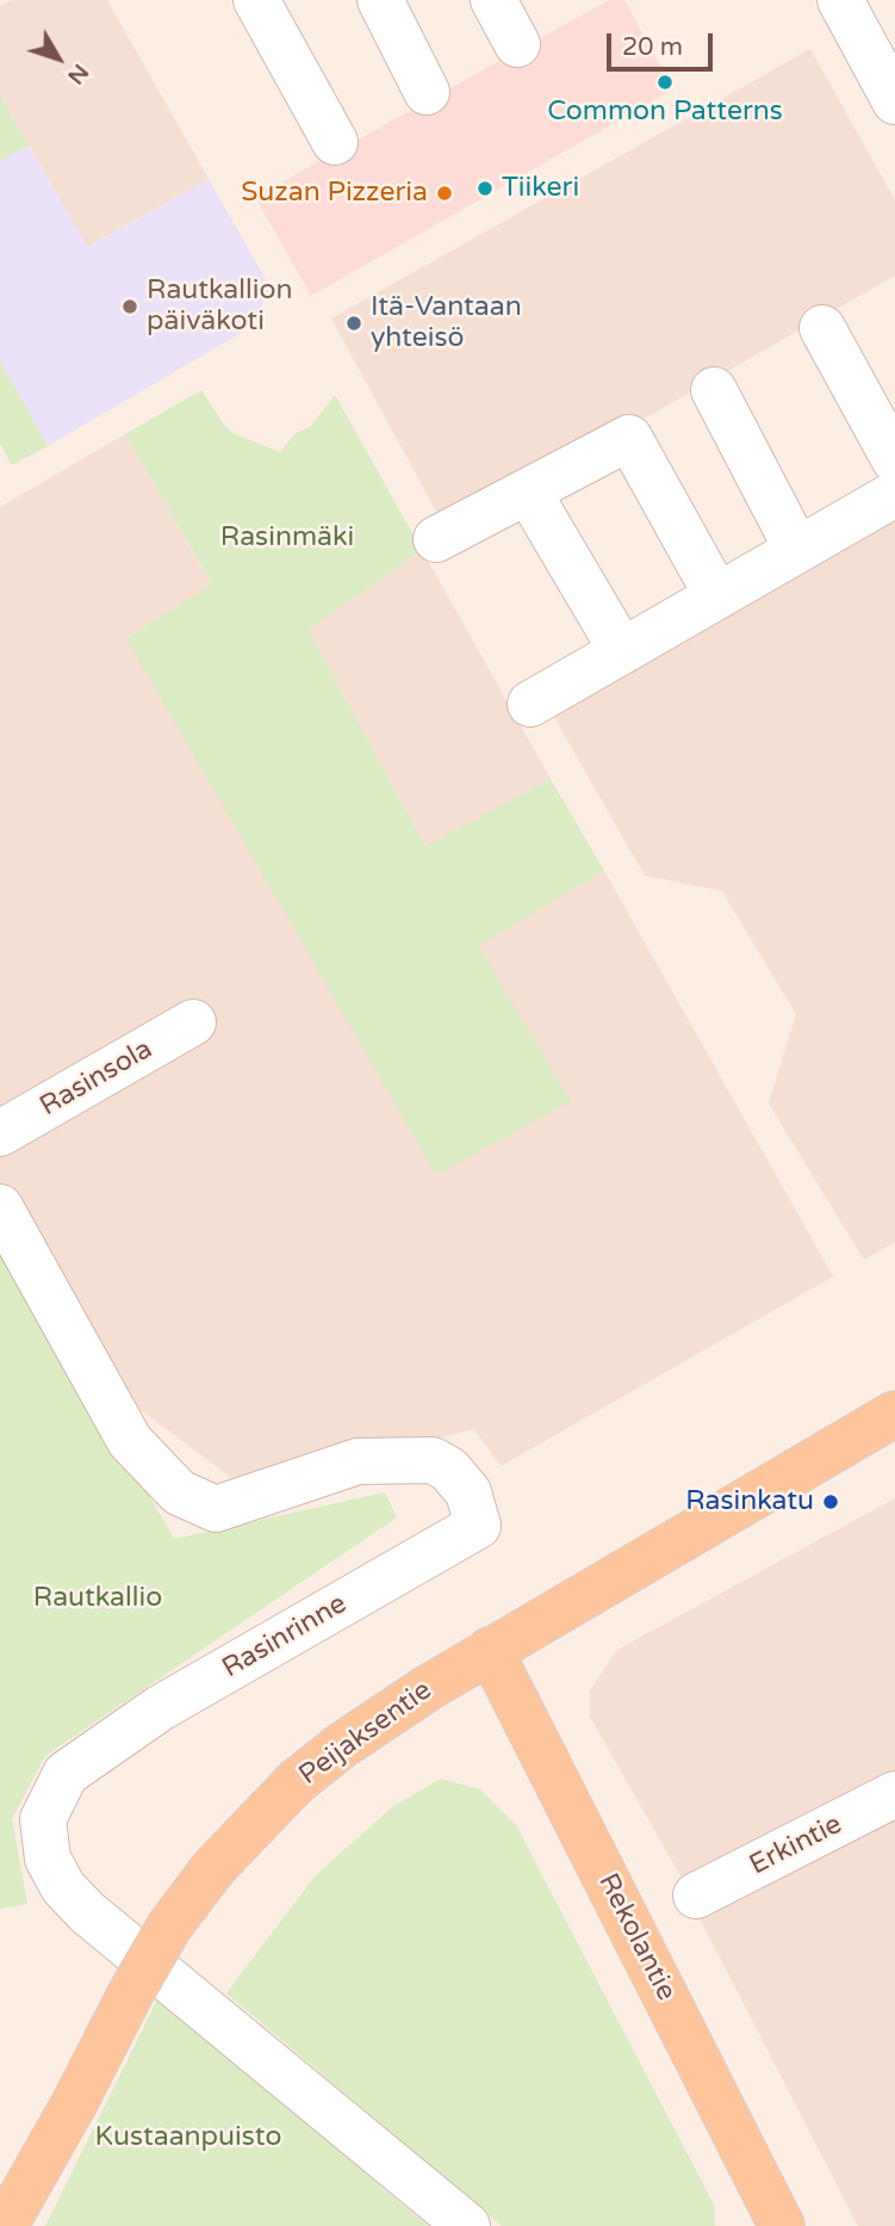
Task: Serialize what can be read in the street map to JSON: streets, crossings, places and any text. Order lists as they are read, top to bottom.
{
  "streets": {
    "main road": ["Peijaksentie", "Rekolantie"],
    "street": ["Rasinsola", "Rasinrinne", "Erkintie"]
  },
  "crossings": [
    ["Peijaksentie", "Rekolantie"]
  ],
  "parks": ["Rasinmäki", "Rautkallio", "Kustaanpuisto"],
  "places": [
    "Common Patterns",
    "Tiikeri",
    "Suzan Pizzeria",
    "Rautkallion päiväkoti",
    "Itä-Vantaan yhteisö",
    "Rasinkatu"
  ],
  "scale_bar": "20 m",
  "north": "bottom right"
}
